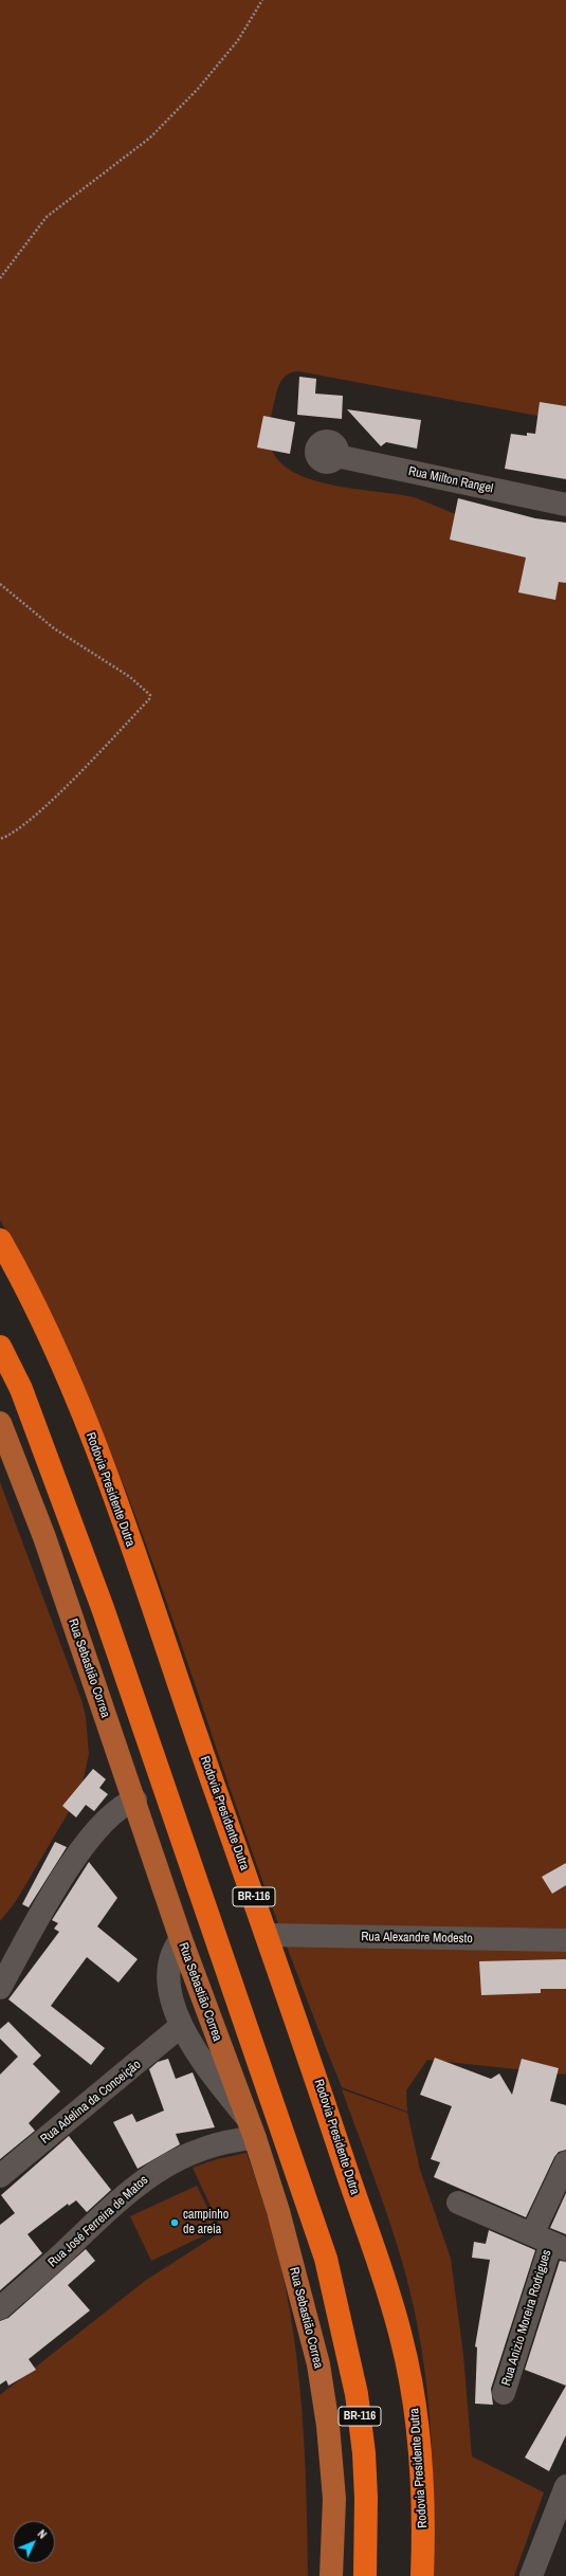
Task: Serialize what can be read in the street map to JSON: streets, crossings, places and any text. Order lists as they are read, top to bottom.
{
  "streets": {
    "highway": ["Rodovia Presidente Dutra", "BR-116"],
    "main road": ["Rua Sebastião Correa"],
    "street": [
      "Rua Milton Rangel",
      "Rua Alexandre Modesto",
      "Rua Adelina da Conceição",
      "Rua José Ferreira de Matos",
      "Rua Anizio Moreira Rodrigues"
    ]
  },
  "crossings": [
    ["Rodovia Presidente Dutra", "Rua Alexandre Modesto"],
    ["Rua Sebastião Correa", "Rua José Ferreira de Matos"]
  ],
  "places": ["campinho de areia"],
  "north": "top right"
}
